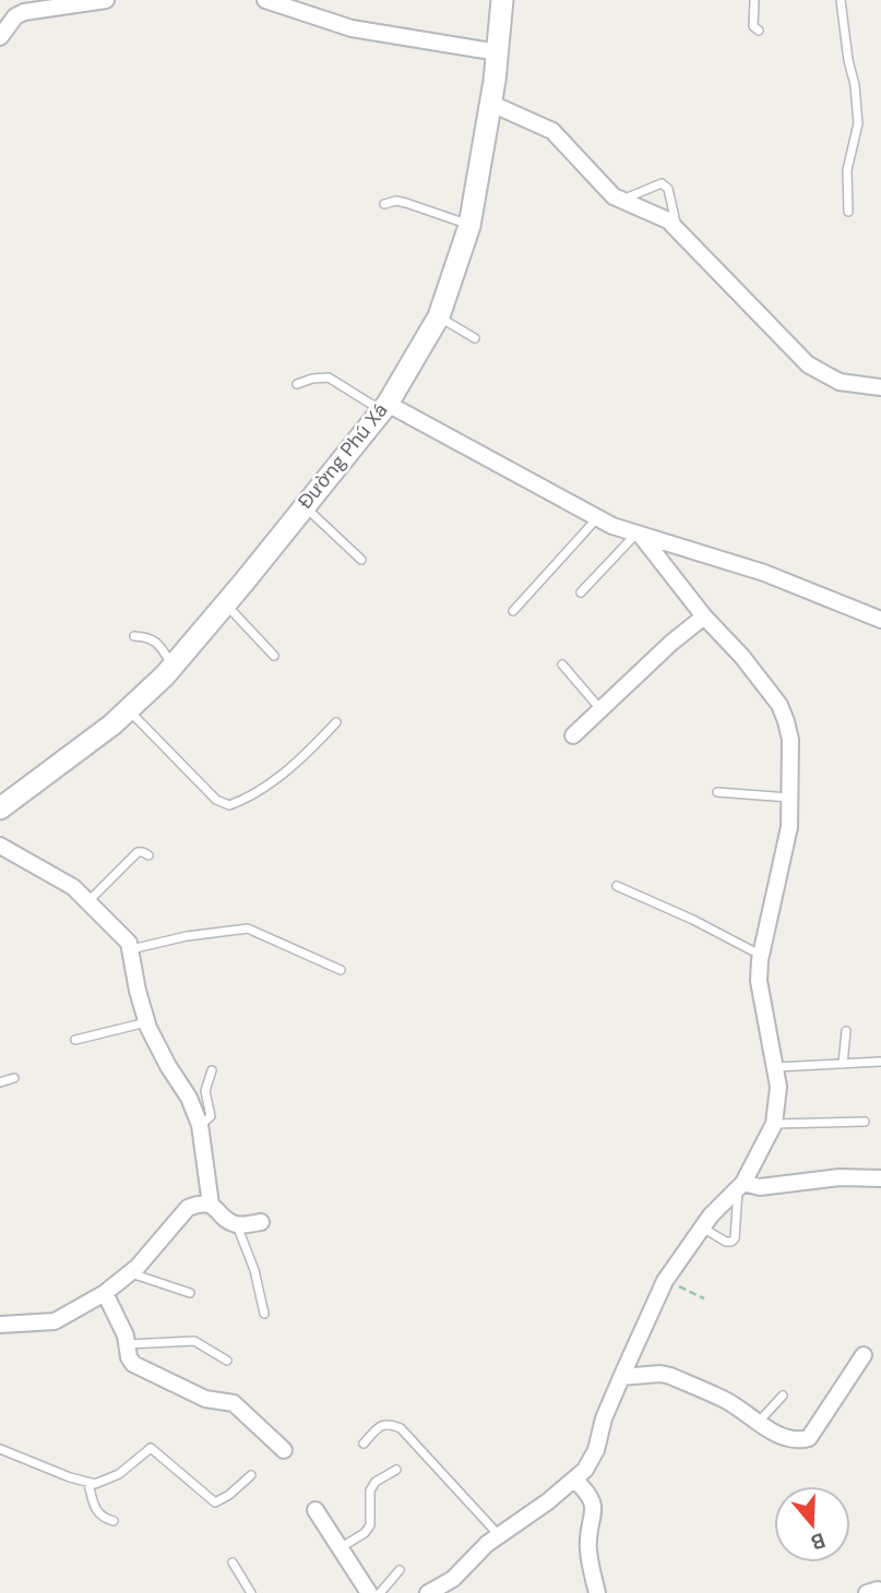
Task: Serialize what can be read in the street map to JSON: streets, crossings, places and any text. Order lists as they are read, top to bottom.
{
  "streets": {
    "street": ["Đường Phú Xá"]
  },
  "north": "bottom"
}
